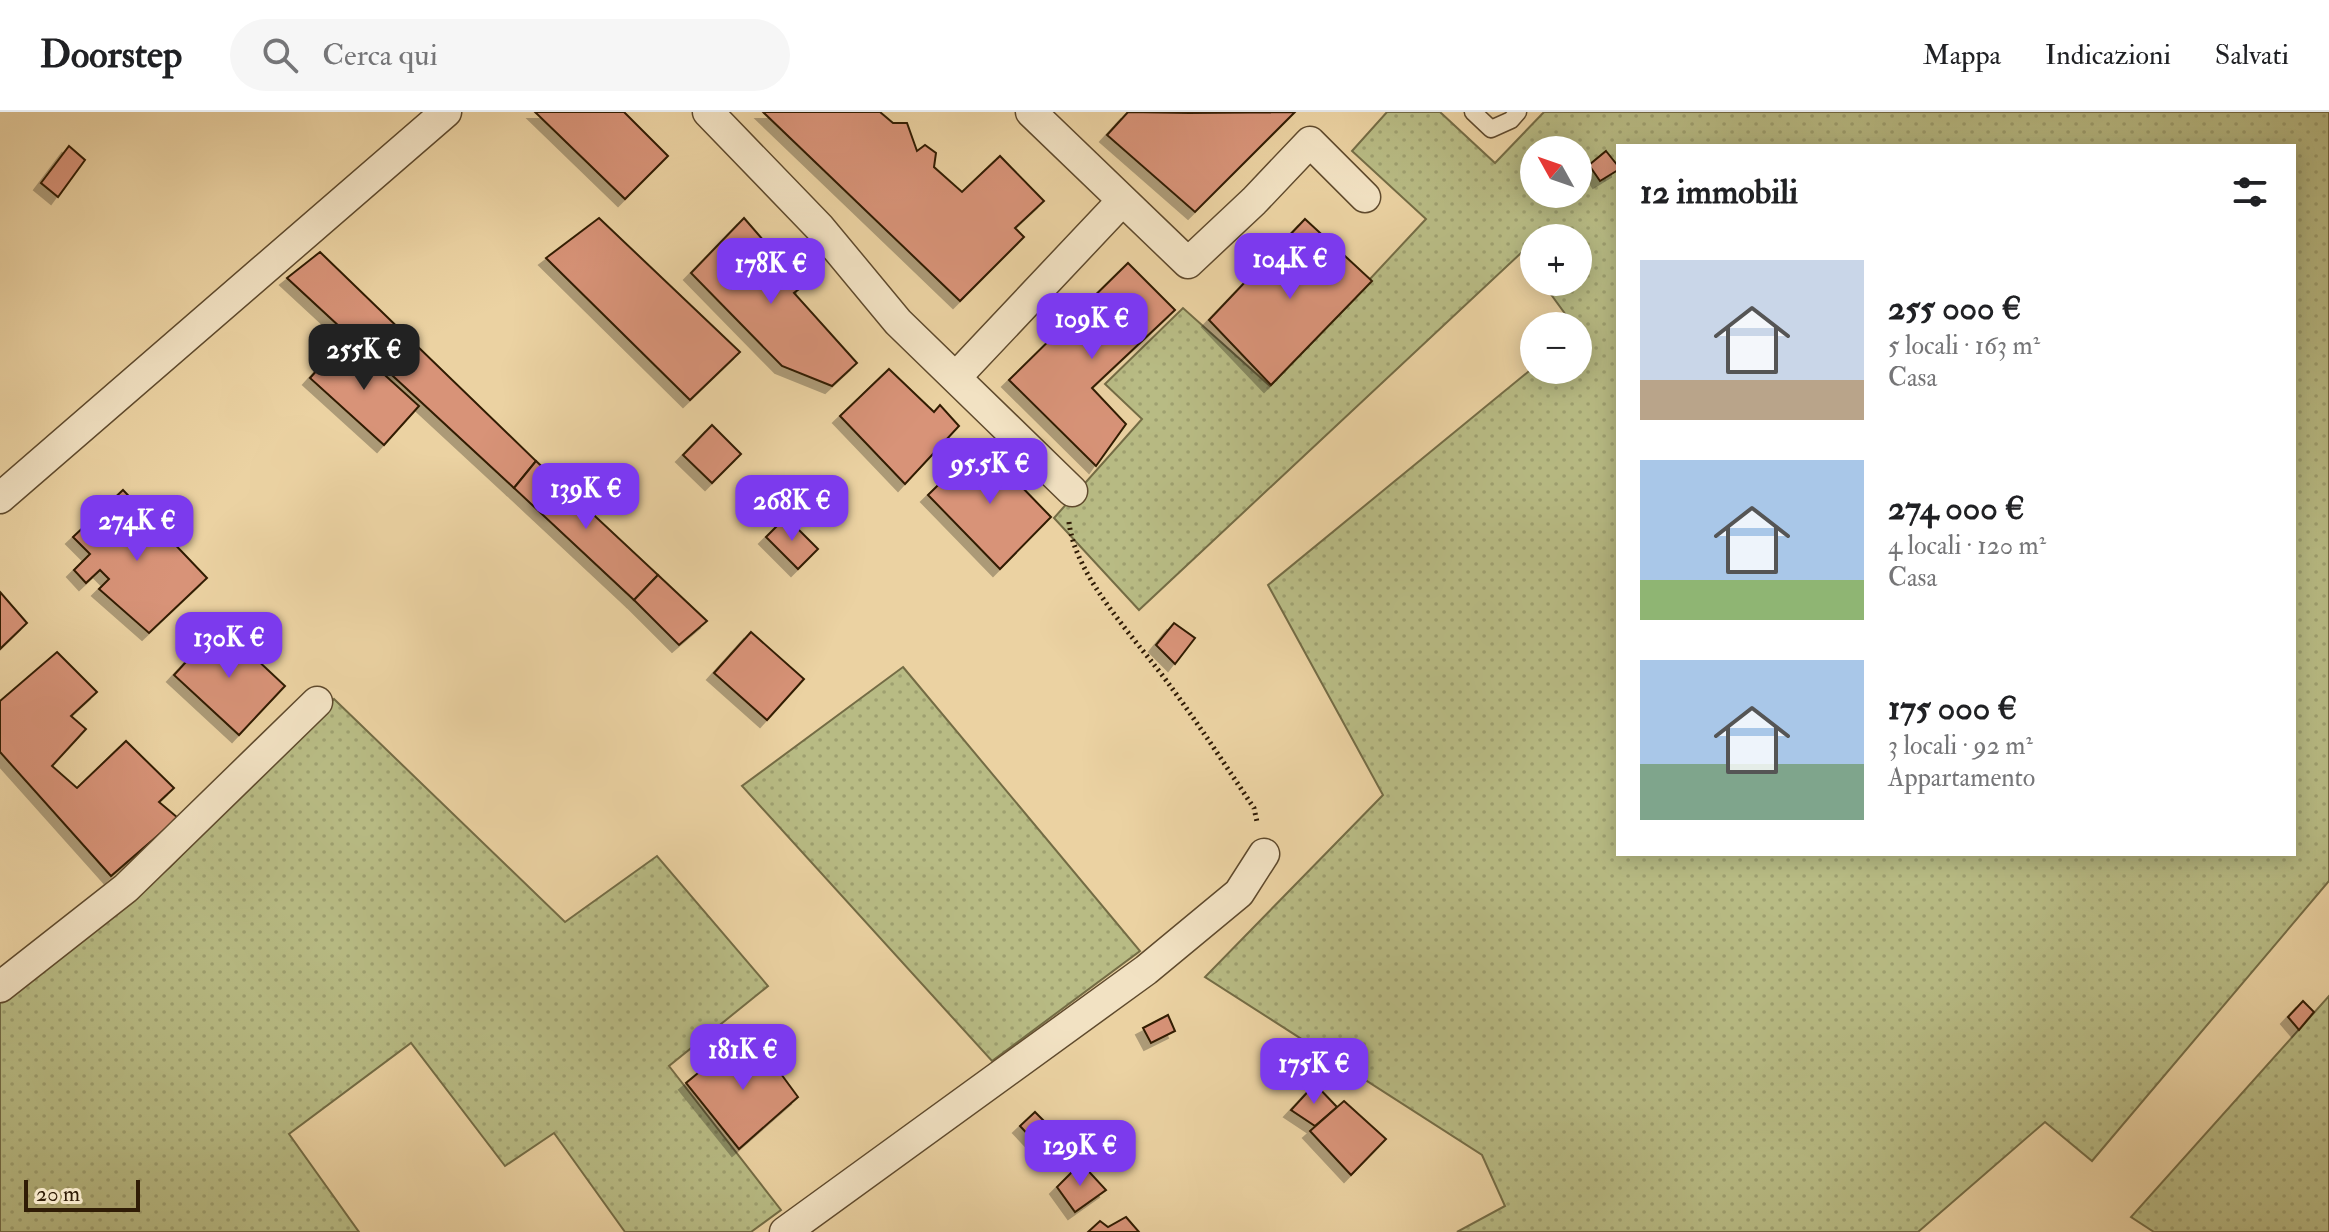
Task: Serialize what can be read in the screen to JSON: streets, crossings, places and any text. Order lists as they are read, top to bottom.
{
  "scale_bar": "20 m",
  "north": "top left",
  "page": {
    "header": "Doorstep",
    "search": "Cerca qui",
    "nav": ["Mappa", "Indicazioni", "Salvati"],
    "map_buttons": ["+", "−"],
    "heading": "12 immobili",
    "price": [
      "104K €",
      "178K €",
      "109K €",
      "255K €",
      "95.5K €",
      "139K €",
      "268K €",
      "274K €",
      "130K €",
      "181K €",
      "175K €",
      "129K €"
    ],
    "list": [
      {
        "name": "255 000 €",
        "note": "5 locali · 163 m² · Casa"
      },
      {
        "name": "274 000 €",
        "note": "4 locali · 120 m² · Casa"
      },
      {
        "name": "175 000 €",
        "note": "3 locali · 92 m² · Appartamento"
      }
    ],
    "scale": "20 m"
  }
}
